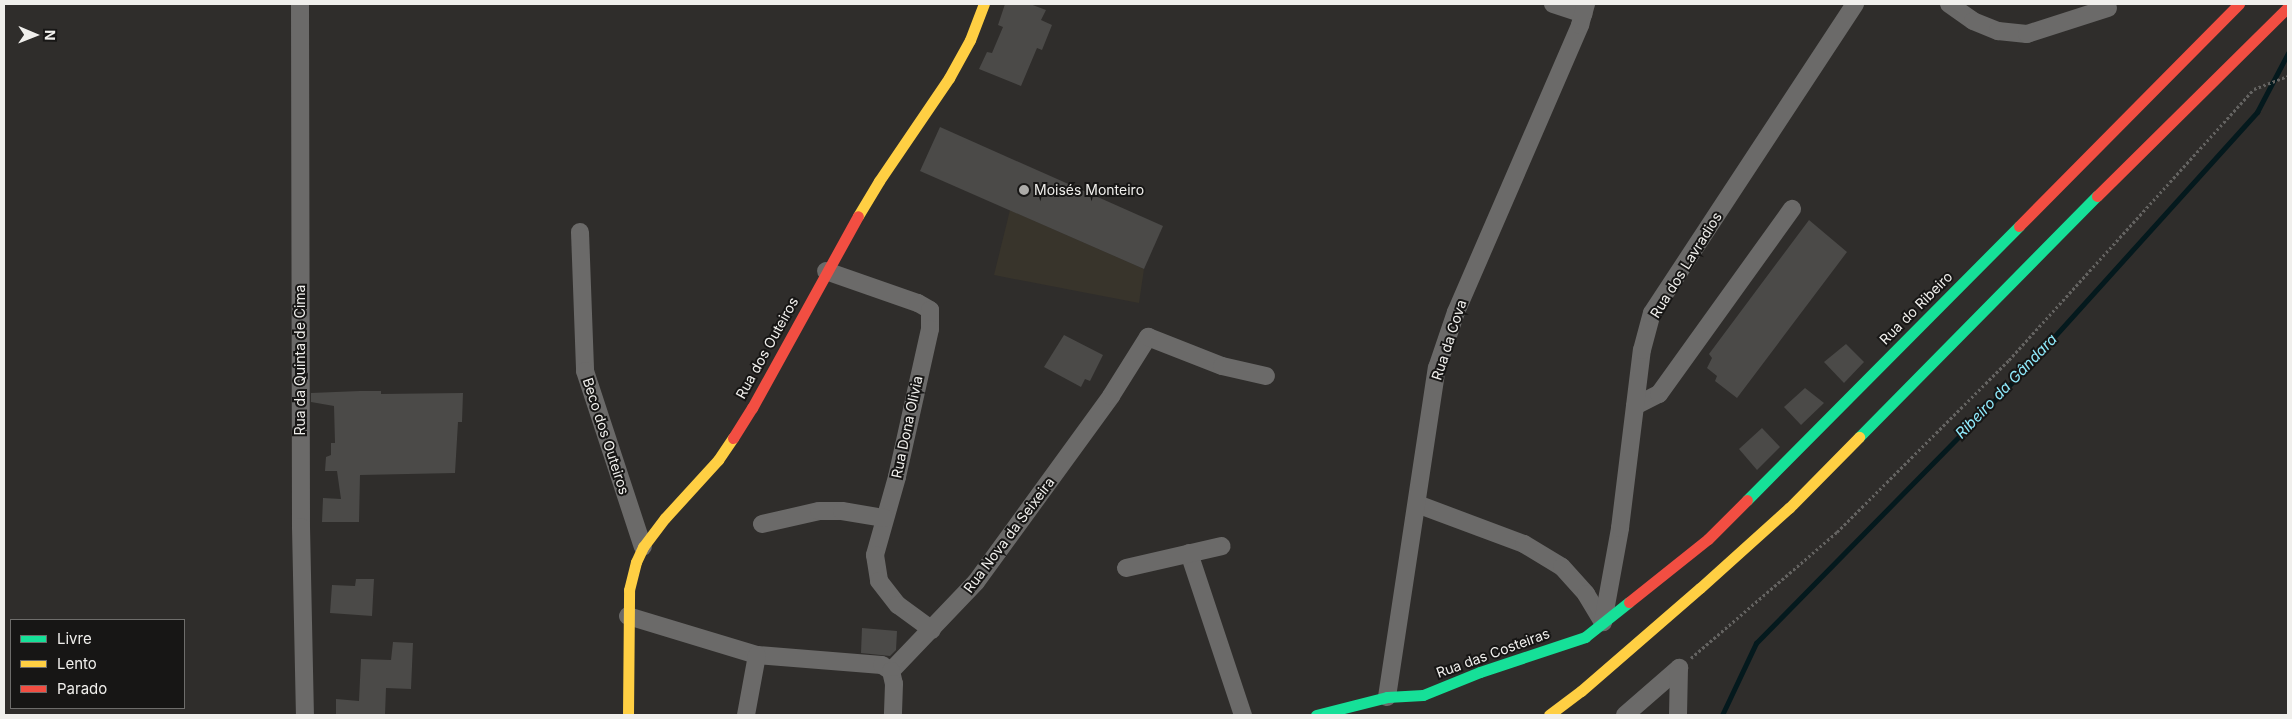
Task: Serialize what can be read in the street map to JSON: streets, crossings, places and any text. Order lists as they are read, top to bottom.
{
  "streets": {
    "street": [
      "Rua dos Lavradios",
      "Rua do Ribeiro",
      "Rua da Cova",
      "Rua dos Outeiros",
      "Rua da Quinta de Cima",
      "Rua Dona Olivia",
      "Beco dos Outeiros",
      "Rua Nova da Seixeira",
      "Rua das Costeiras"
    ]
  },
  "crossings": [
    ["Rua dos Lavradios", "Rua do Ribeiro"],
    ["Rua dos Lavradios", "Rua das Costeiras"],
    ["Rua do Ribeiro", "Rua das Costeiras"],
    ["Rua da Cova", "Rua das Costeiras"],
    ["Rua dos Outeiros", "Rua Dona Olivia"],
    ["Rua dos Outeiros", "Beco dos Outeiros"],
    ["Rua Dona Olivia", "Rua Nova da Seixeira"]
  ],
  "water": ["Ribeiro da Gândara"],
  "places": ["Moisés Monteiro"],
  "legend": ["Livre", "Lento", "Parado"],
  "north": "right"
}
